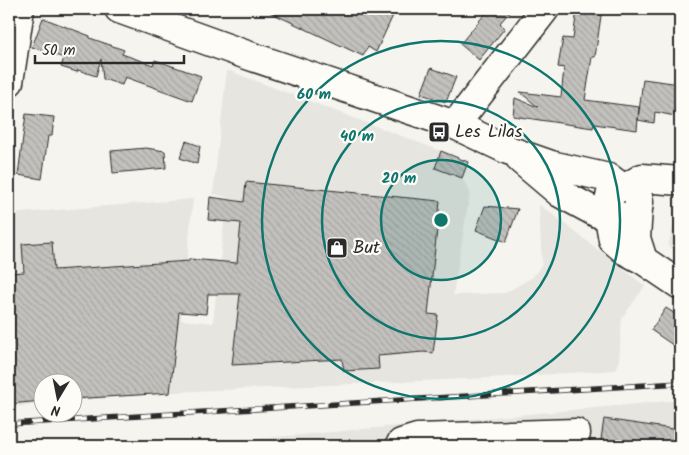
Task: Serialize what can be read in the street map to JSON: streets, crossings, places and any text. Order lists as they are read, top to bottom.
{
  "places": {
    "bus stop": ["Les Lilas"],
    "shop": ["But"]
  },
  "scale_bar": "50 m",
  "north": "bottom",
  "rings": ["60 m", "40 m", "20 m"]
}
